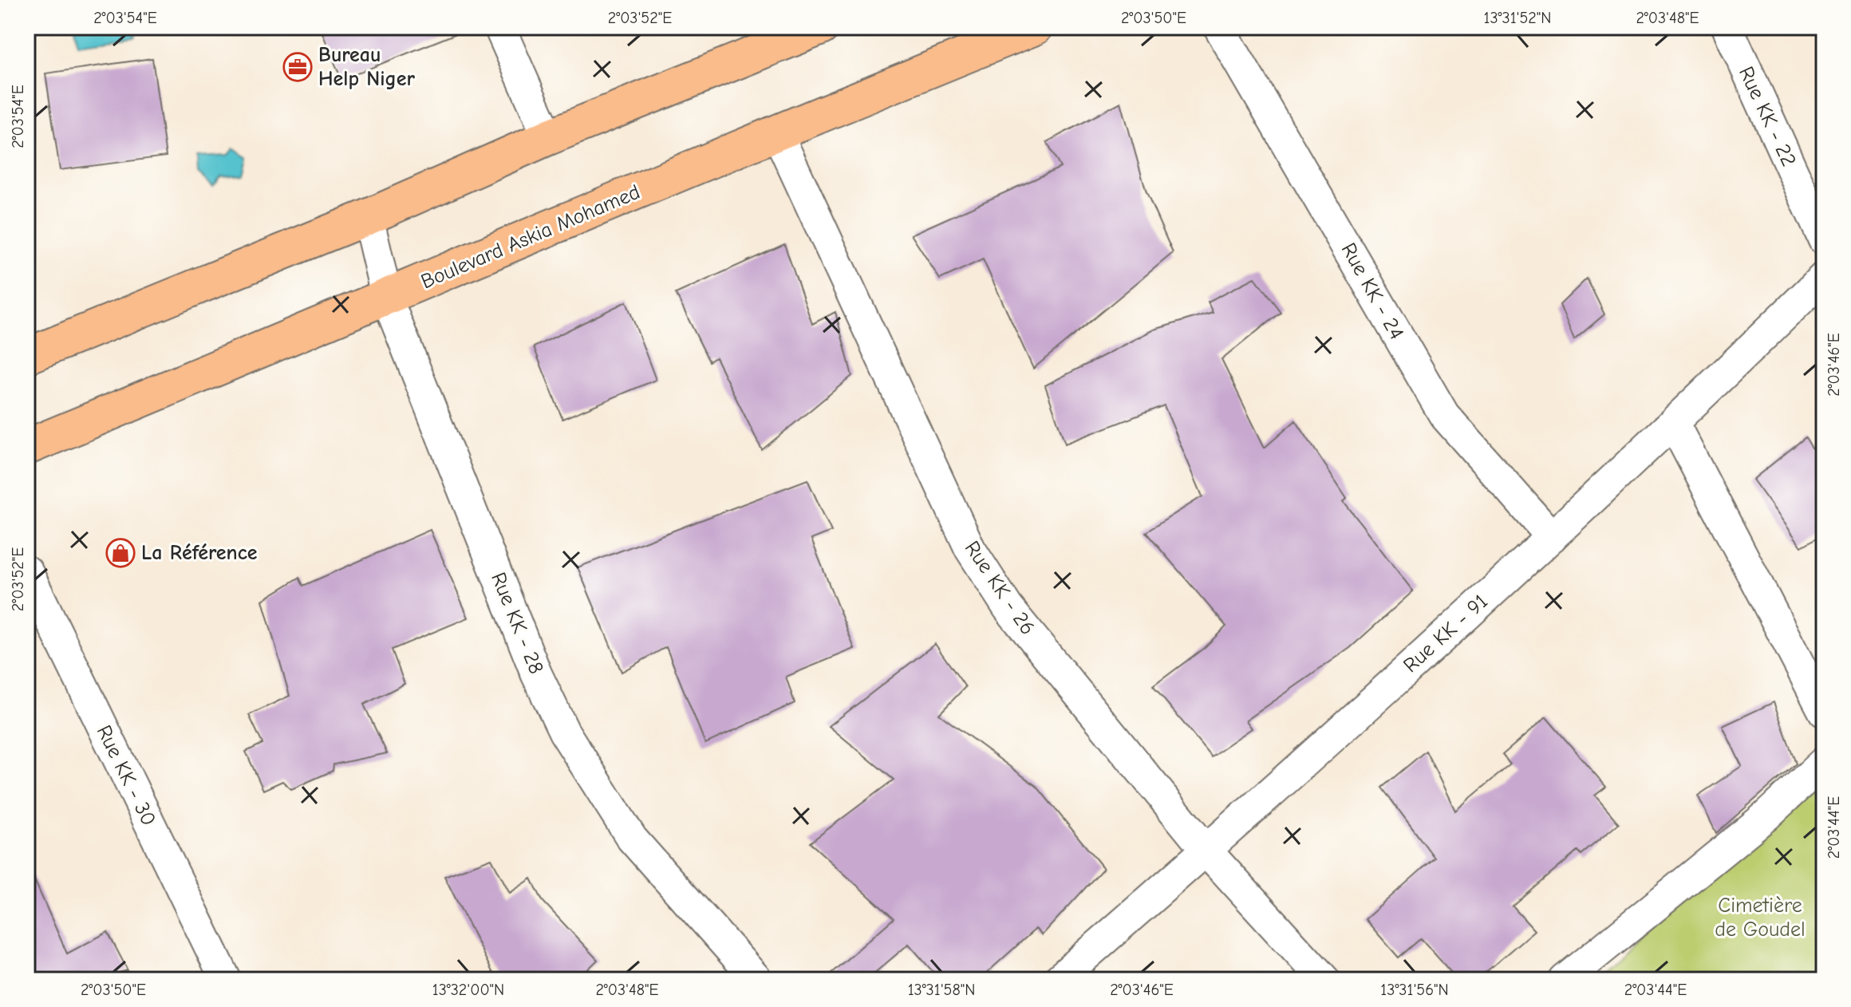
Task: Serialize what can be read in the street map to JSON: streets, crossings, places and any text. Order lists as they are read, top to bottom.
{
  "streets": {
    "main road": ["Boulevard Askia Mohamed"],
    "street": [
      "Rue KK - 22",
      "Rue KK - 24",
      "Rue KK - 26",
      "Rue KK - 28",
      "Rue KK - 91",
      "Rue KK - 30"
    ]
  },
  "crossings": [
    ["Boulevard Askia Mohamed", "Rue KK - 26"],
    ["Boulevard Askia Mohamed", "Rue KK - 28"],
    ["Rue KK - 24", "Rue KK - 91"],
    ["Rue KK - 26", "Rue KK - 91"]
  ],
  "parks": ["Cimetière de Goudel"],
  "places": {
    "office": ["Bureau Help Niger"],
    "shop": ["La Référence"]
  },
  "coordinates": [
    "2°03'54\"E",
    "2°03'52\"E",
    "2°03'50\"E",
    "13°31'52\"N",
    "2°03'48\"E",
    "2°03'46\"E",
    "2°03'44\"E",
    "13°32'00\"N",
    "13°31'58\"N",
    "13°31'56\"N"
  ]
}
